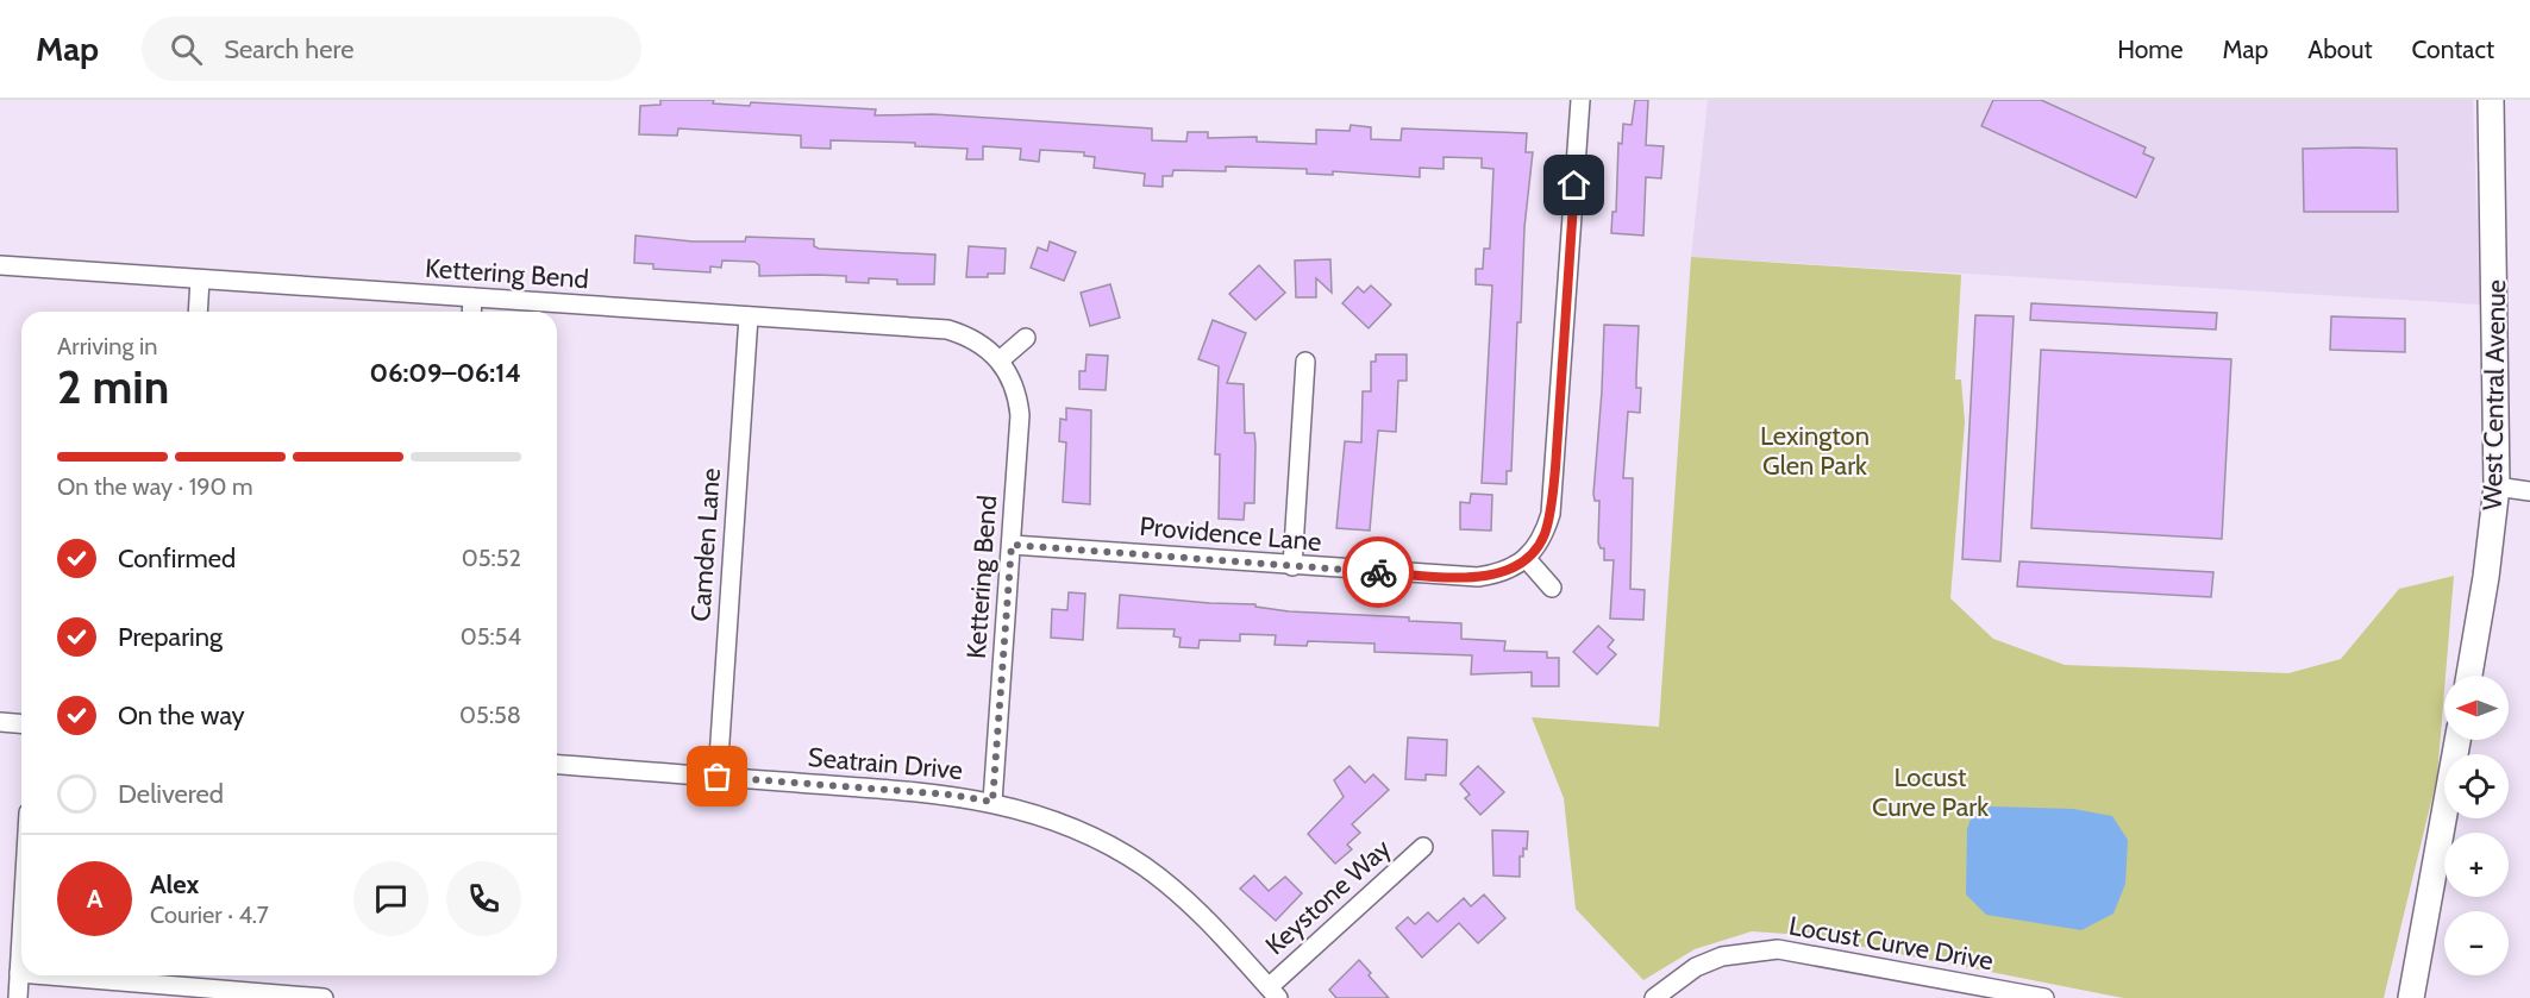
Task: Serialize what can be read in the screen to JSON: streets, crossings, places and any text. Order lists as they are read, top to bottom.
{
  "streets": {
    "main road": ["West Central Avenue"],
    "street": [
      "Kettering Bend",
      "Providence Lane",
      "Camden Lane",
      "Seatrain Drive",
      "Keystone Way",
      "Locust Curve Drive"
    ]
  },
  "crossings": [
    ["Kettering Bend", "Providence Lane"],
    ["Kettering Bend", "Camden Lane"],
    ["Kettering Bend", "Seatrain Drive"],
    ["Camden Lane", "Seatrain Drive"],
    ["Seatrain Drive", "Keystone Way"]
  ],
  "parks": ["Lexington Glen Park", "Locust Curve Park"],
  "north": "left",
  "page": {
    "header": "Map",
    "search": "Search here",
    "nav": [
      "Home",
      "Map",
      "About",
      "Contact"
    ],
    "heading": ["2 min", "Arriving in", "06:09–06:14"],
    "panel": ["Alex", "Courier · 4.7"],
    "bar": "On the way · 190 m",
    "list": [
      ["Confirmed", "05:52"],
      ["Preparing", "05:54"],
      ["On the way", "05:58"],
      "Delivered"
    ],
    "map_buttons": ["+", "−"],
    "round": "A"
  }
}
